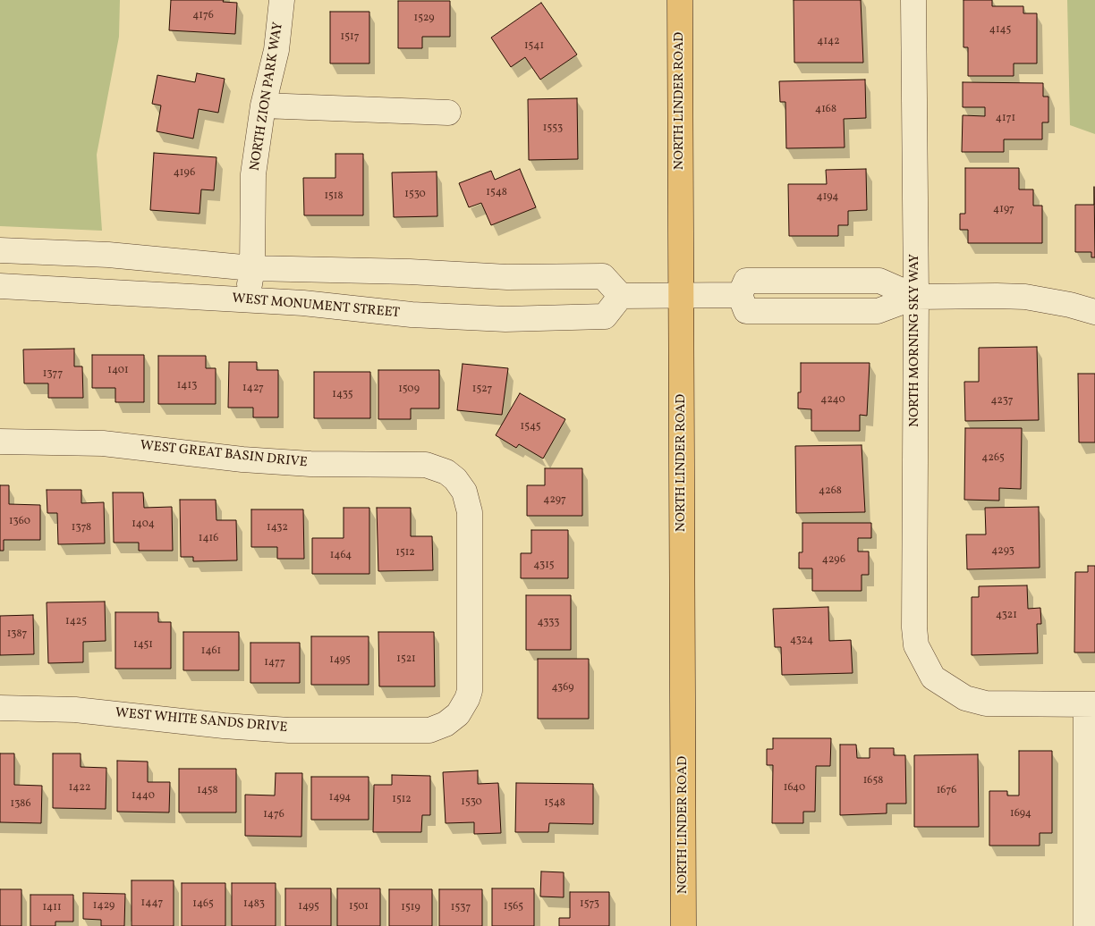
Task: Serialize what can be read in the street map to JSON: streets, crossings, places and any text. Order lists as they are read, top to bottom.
{
  "streets": {
    "main road": ["NORTH LINDER ROAD"],
    "street": [
      "NORTH ZION PARK WAY",
      "WEST MONUMENT STREET",
      "NORTH MORNING SKY WAY",
      "WEST GREAT BASIN DRIVE",
      "WEST WHITE SANDS DRIVE"
    ]
  },
  "crossings": [
    ["NORTH ZION PARK WAY", "WEST MONUMENT STREET"],
    ["WEST GREAT BASIN DRIVE", "WEST WHITE SANDS DRIVE"]
  ],
  "house_numbers": [
    "4176",
    "1529",
    "4145",
    "1517",
    "4142",
    "1541",
    "4168",
    "4171",
    "1553",
    "4196",
    "1548",
    "1530",
    "1518",
    "4194",
    "4197",
    "1401",
    "1377",
    "1413",
    "1427",
    "1509",
    "1527",
    "1435",
    "4240",
    "4237",
    "1545",
    "4265",
    "4268",
    "4297",
    "1360",
    "1404",
    "1378",
    "1432",
    "1416",
    "4293",
    "1512",
    "1464",
    "4296",
    "4315",
    "4321",
    "1425",
    "4333",
    "1387",
    "4324",
    "1451",
    "1461",
    "1521",
    "1495",
    "1477",
    "4369",
    "1658",
    "1422",
    "1640",
    "1458",
    "1676",
    "1440",
    "1494",
    "1512",
    "1530",
    "1548",
    "1386",
    "1694",
    "1476",
    "1447",
    "1465",
    "1483",
    "1573",
    "1429",
    "1495",
    "1501",
    "1565",
    "1411",
    "1519",
    "1537"
  ]
}
